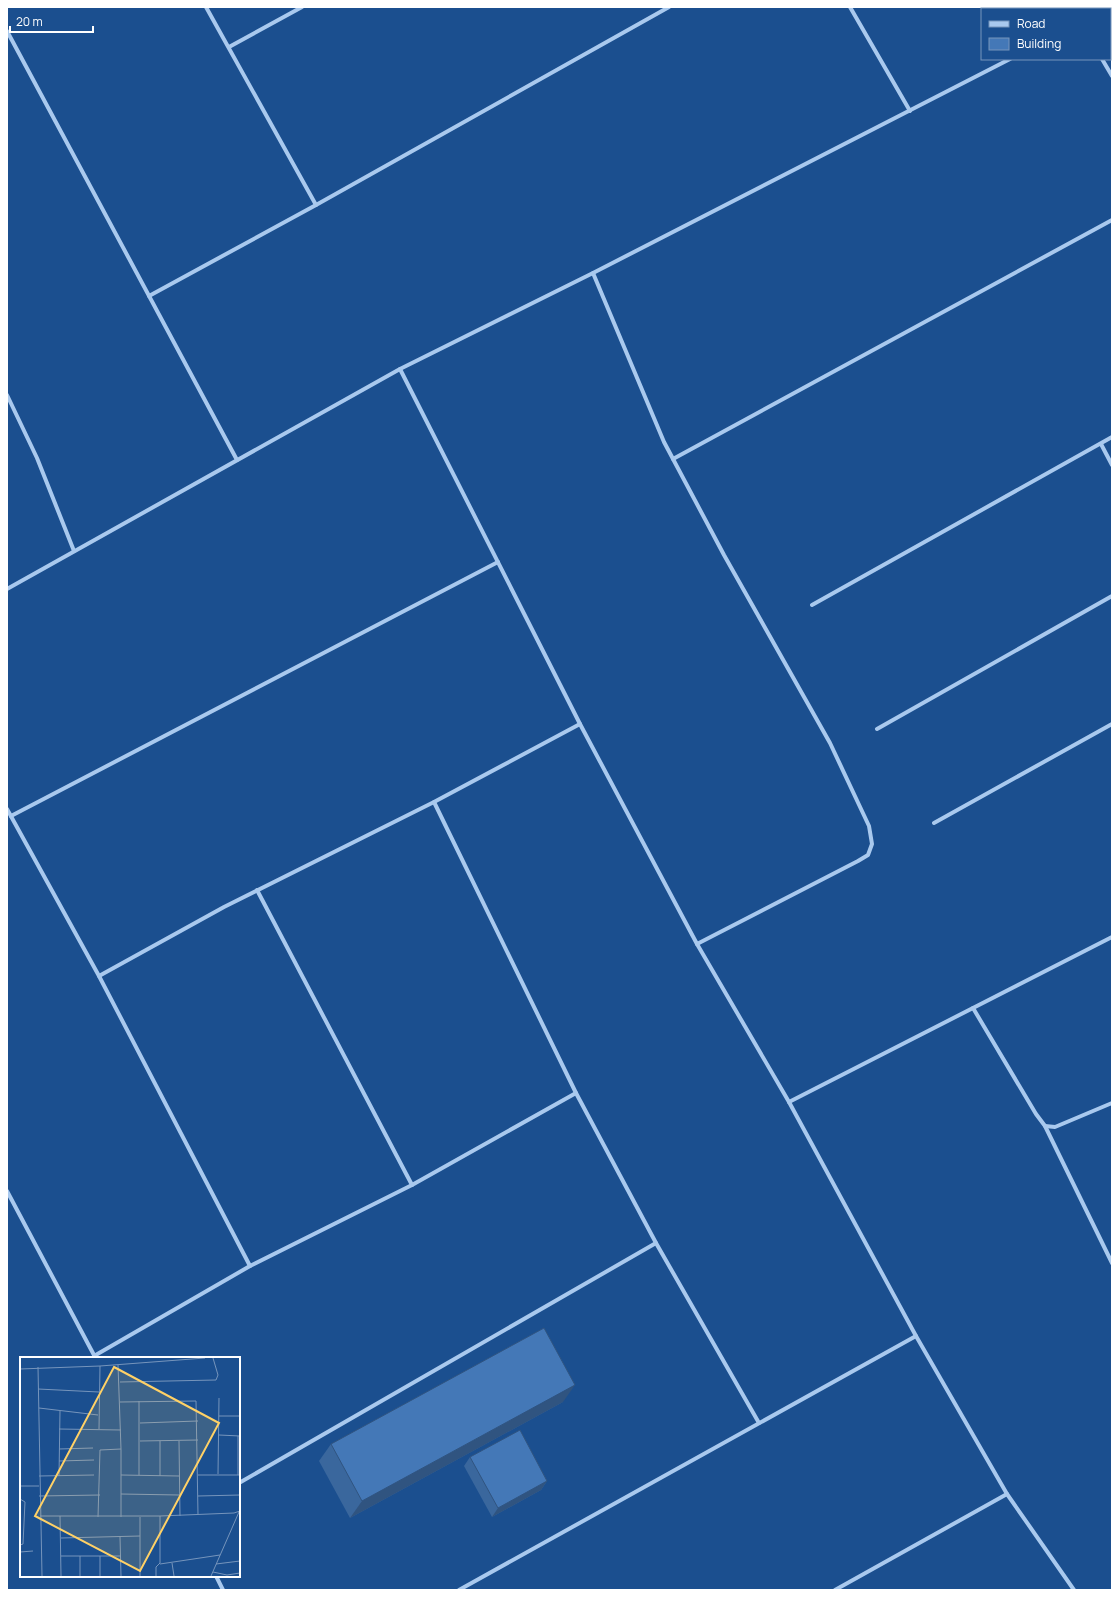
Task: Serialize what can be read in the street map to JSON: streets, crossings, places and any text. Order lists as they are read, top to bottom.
{
  "legend": ["Road", "Building"],
  "scale_bar": "20 m"
}
